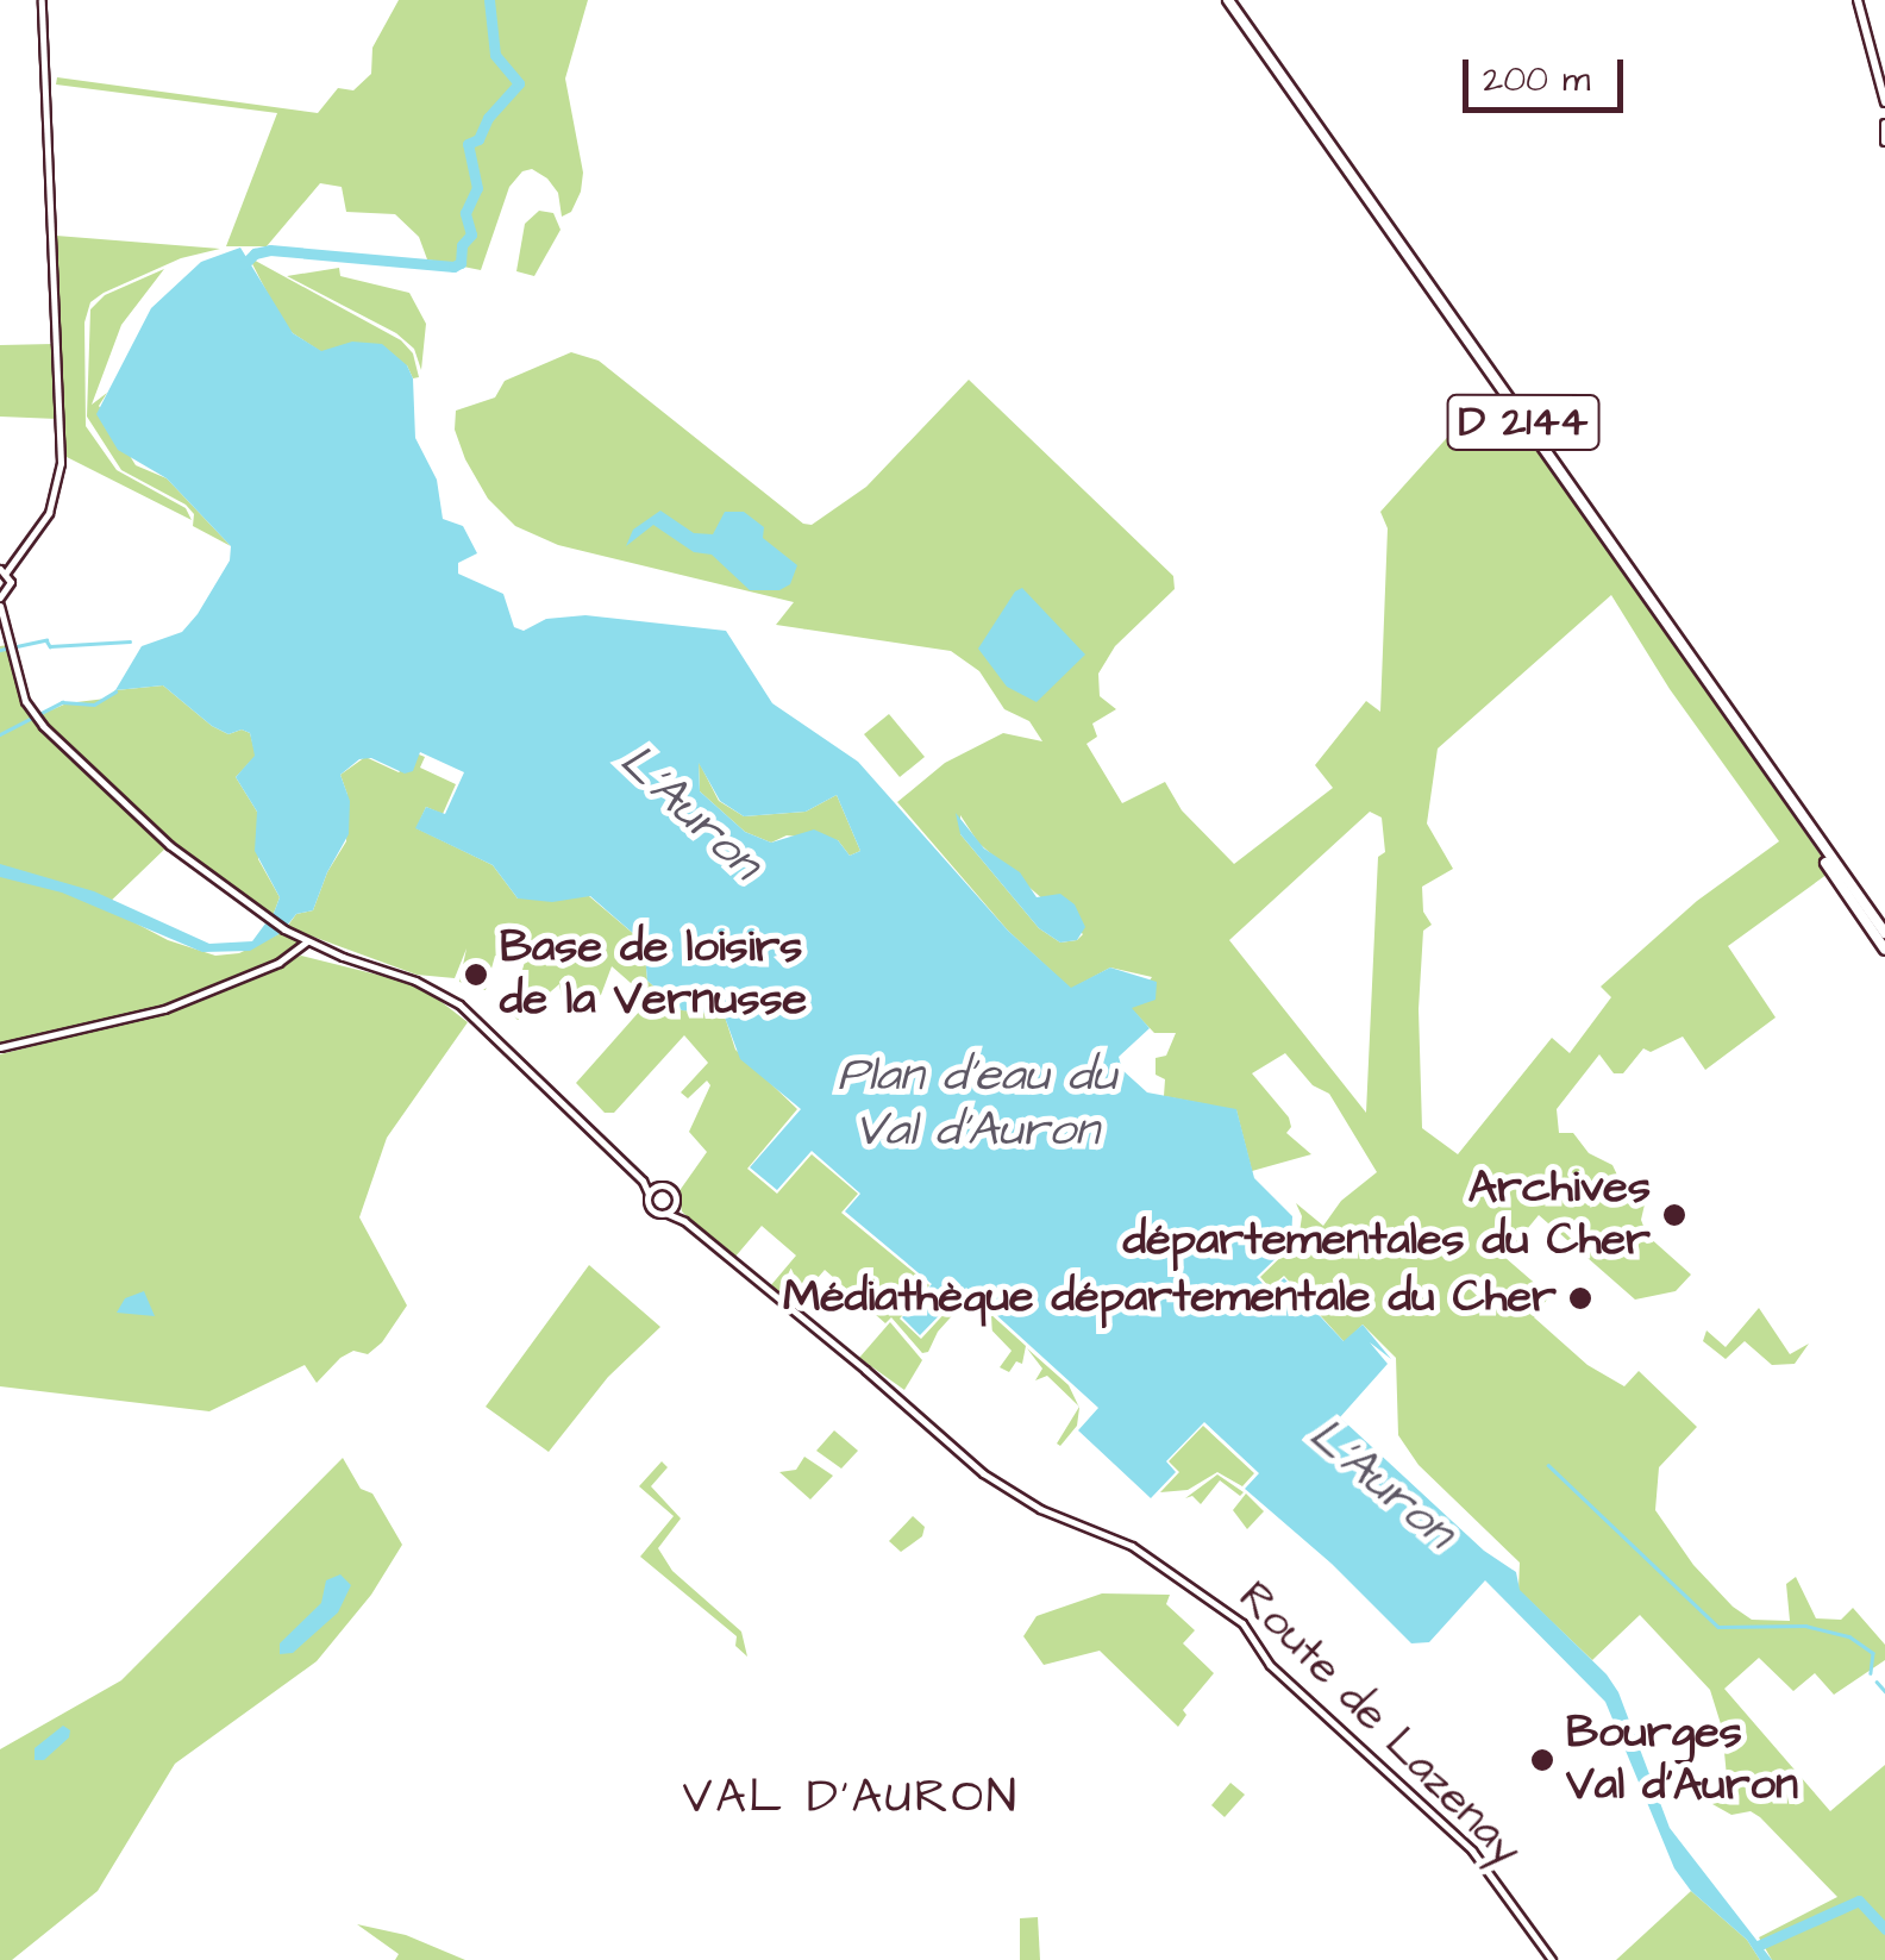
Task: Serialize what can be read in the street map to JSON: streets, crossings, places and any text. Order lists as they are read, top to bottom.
{
  "streets": {
    "main road": ["D 2144"],
    "street": ["Route de Lazenay"]
  },
  "districts": ["VAL D'AURON"],
  "water": ["L'Auron", "Plan d'eau du Val d'Auron"],
  "places": [
    "Base de loisirs de la Vernusse",
    "Archives départementales du Cher",
    "Médiathèque départementale du Cher",
    "Bourges Val d'Auron"
  ],
  "scale_bar": "200 m"
}
